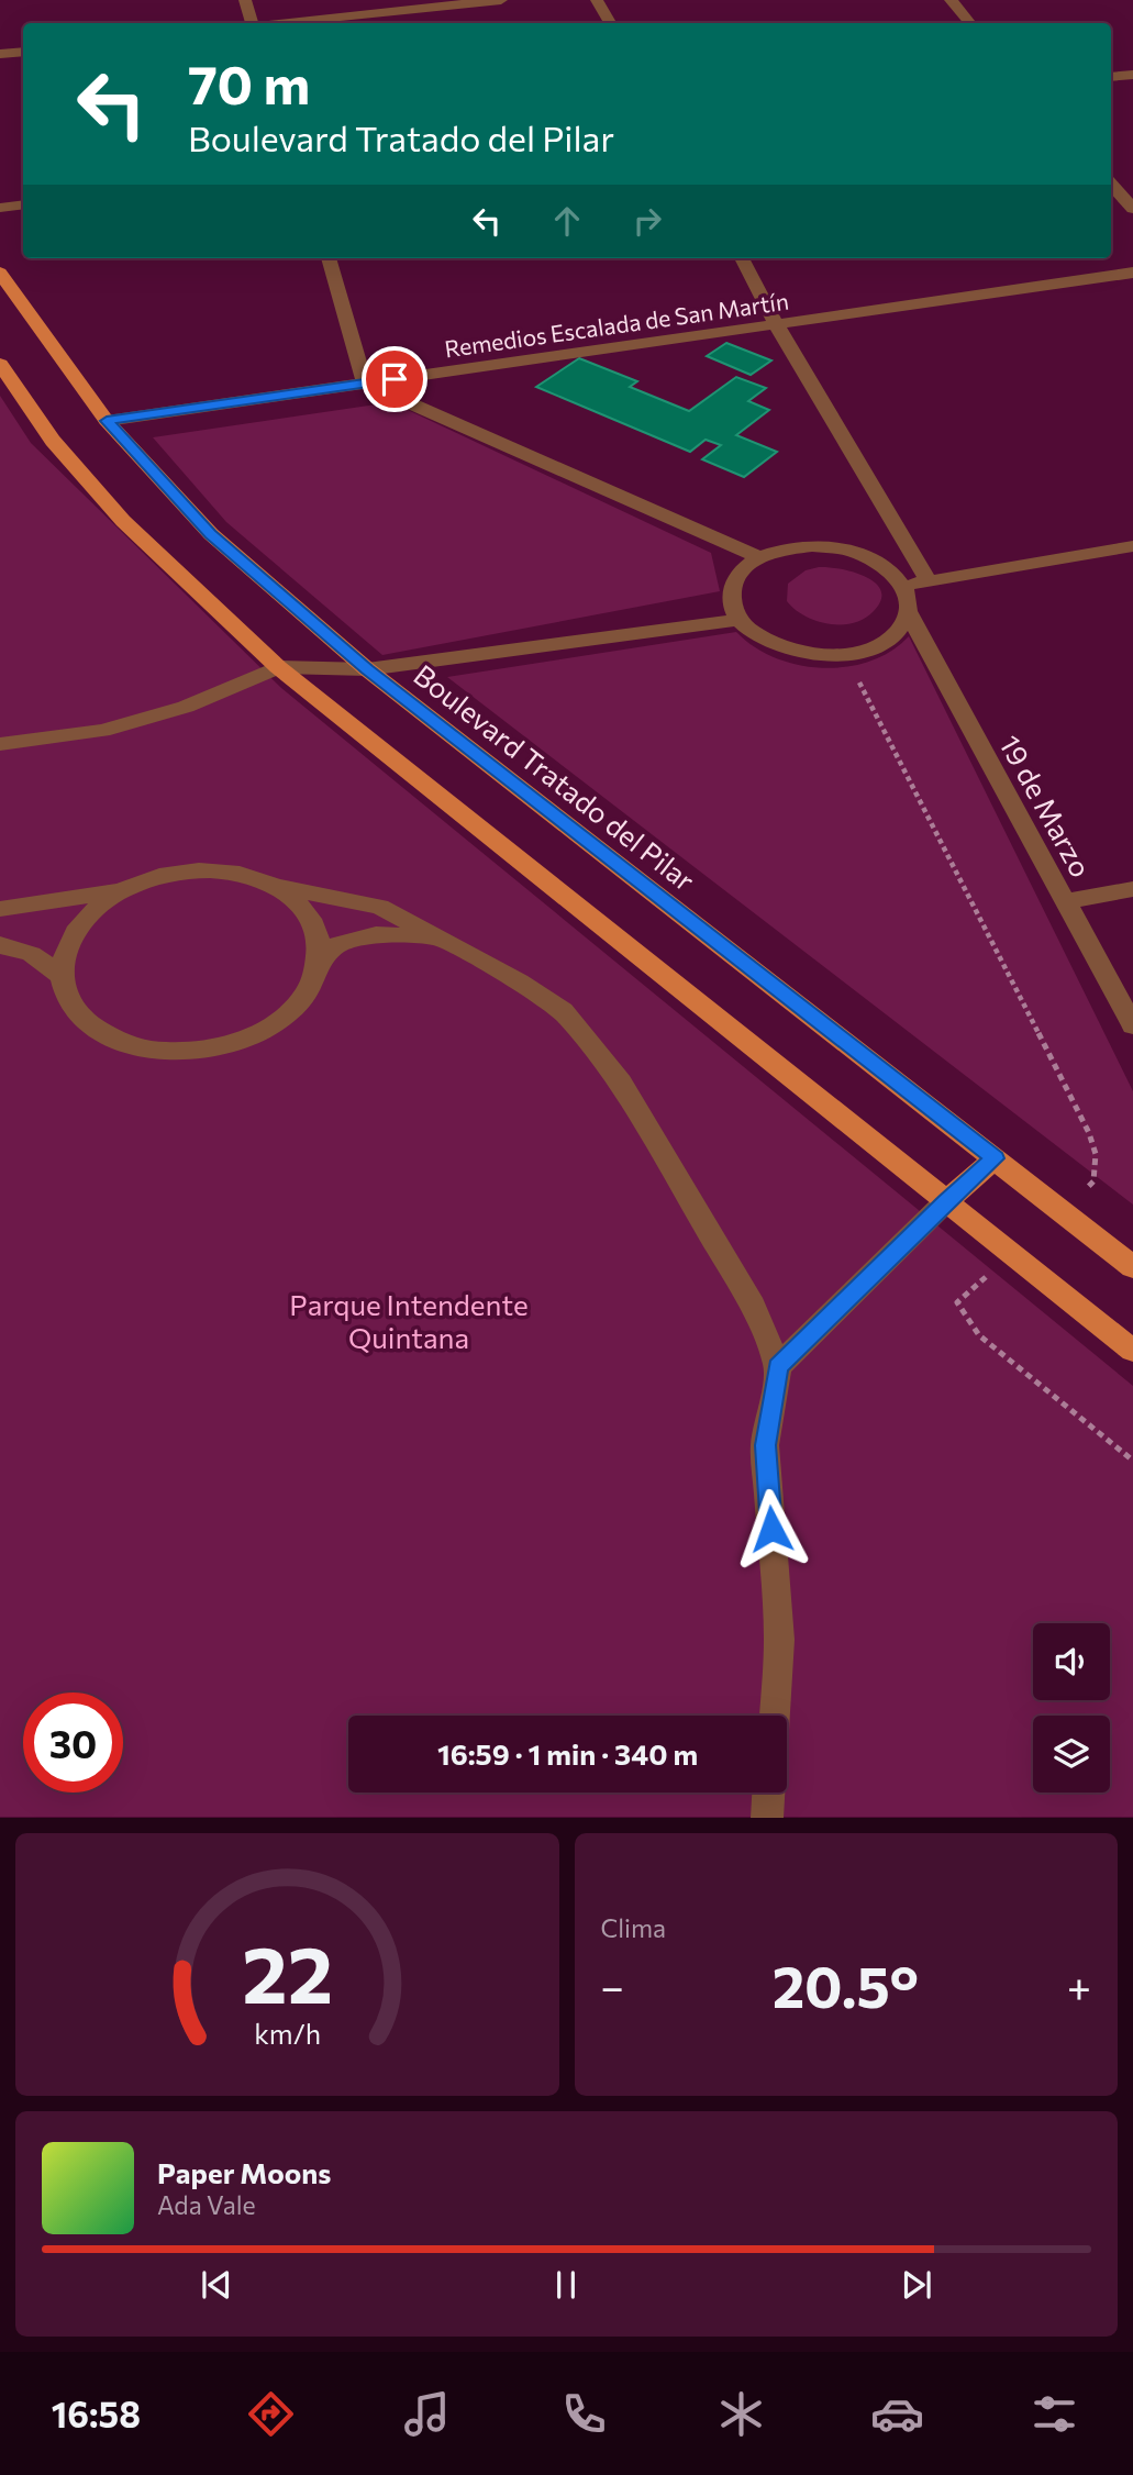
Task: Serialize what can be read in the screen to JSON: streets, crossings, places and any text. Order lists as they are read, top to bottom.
{
  "streets": {
    "main road": ["Boulevard Tratado del Pilar"],
    "street": ["Remedios Escalada de San Martín", "19 de Marzo"]
  },
  "crossings": [
    ["Remedios Escalada de San Martín", "Boulevard Tratado del Pilar"]
  ],
  "parks": ["Parque Intendente Quintana"],
  "page": {
    "turn": ["70 m", "Boulevard Tratado del Pilar"],
    "limit": "30",
    "trip": "16:59 · 1 min · 340 m",
    "tile": "Clima",
    "heat": ["−", "20.5°", "+"],
    "song": ["Paper Moons", "Ada Vale"],
    "tabs": "16:58",
    "gauge": ["22", "km/h"]
  }
}
